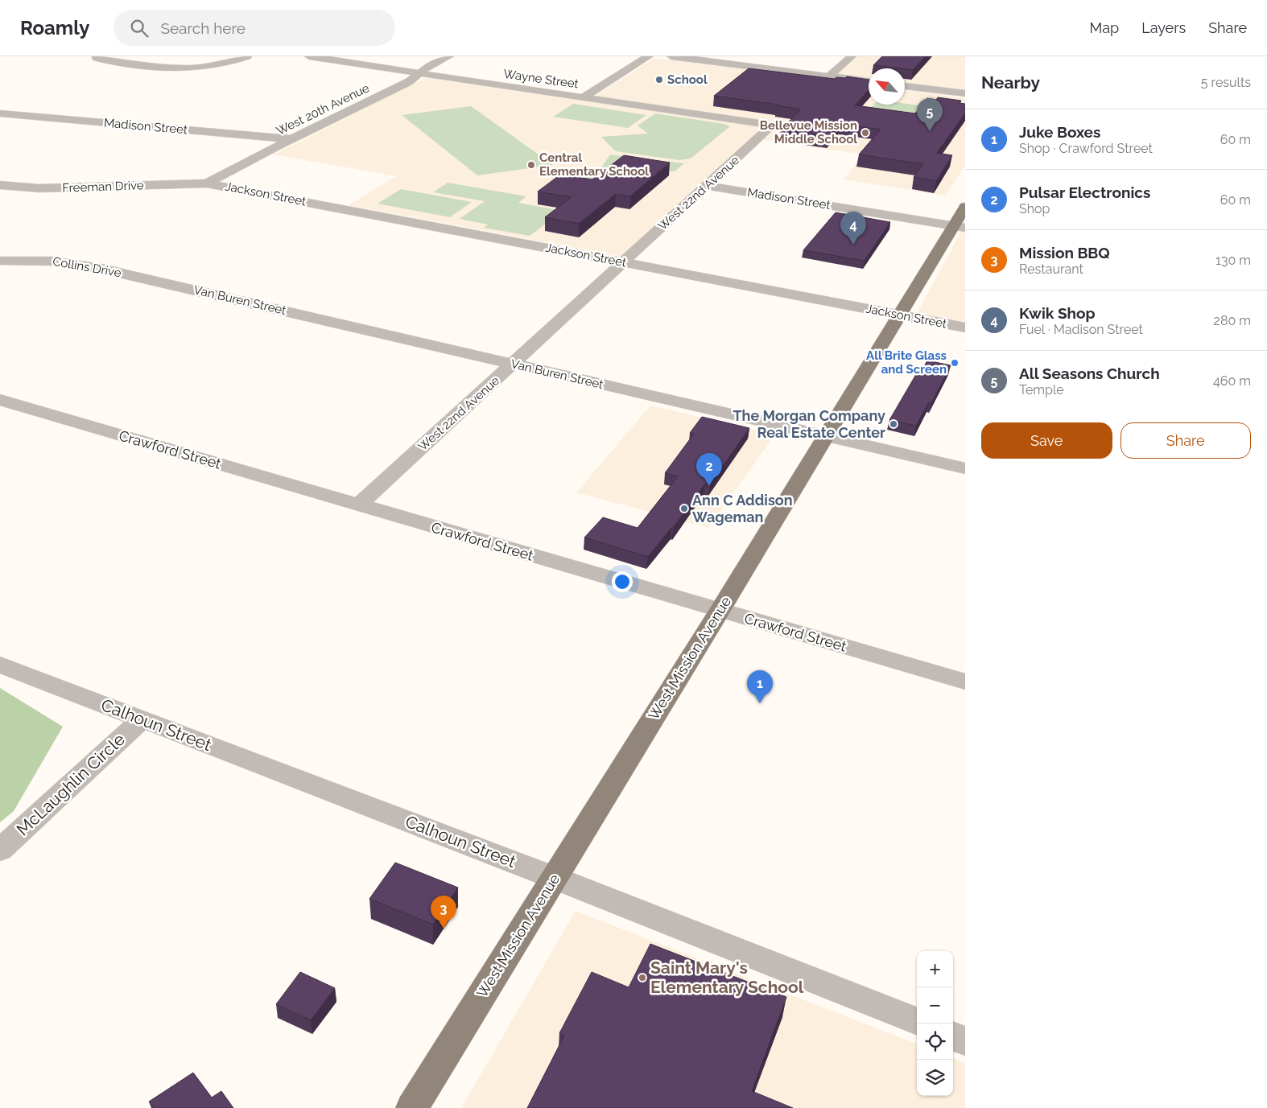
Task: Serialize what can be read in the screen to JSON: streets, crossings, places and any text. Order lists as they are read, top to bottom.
{
  "streets": {
    "main road": ["West Mission Avenue"],
    "street": [
      "Wayne Street",
      "West 20th Avenue",
      "Madison Street",
      "Freeman Drive",
      "West 22nd Avenue",
      "Jackson Street",
      "Collins Drive",
      "Van Buren Street",
      "Crawford Street",
      "Calhoun Street",
      "McLaughlin Circle"
    ]
  },
  "crossings": [
    ["Wayne Street", "West 20th Avenue"],
    ["Wayne Street", "West 22nd Avenue"],
    ["West 20th Avenue", "Madison Street"],
    ["West 20th Avenue", "Freeman Drive"],
    ["West 20th Avenue", "Jackson Street"],
    ["Madison Street", "West 22nd Avenue"],
    ["Madison Street", "West Mission Avenue"],
    ["Freeman Drive", "Jackson Street"],
    ["West 22nd Avenue", "Jackson Street"],
    ["West 22nd Avenue", "Van Buren Street"],
    ["West 22nd Avenue", "Crawford Street"],
    ["Jackson Street", "West Mission Avenue"],
    ["Collins Drive", "Van Buren Street"],
    ["Van Buren Street", "West Mission Avenue"],
    ["Crawford Street", "West Mission Avenue"],
    ["West Mission Avenue", "Calhoun Street"],
    ["Calhoun Street", "McLaughlin Circle"]
  ],
  "places": [
    "School",
    "Bellevue Mission Middle School",
    "Central Elementary School",
    "All Brite Glass and Screen",
    "The Morgan Company Real Estate Center",
    "Ann C Addison Wageman",
    "Saint Mary's Elementary School"
  ],
  "north": "top left",
  "page": {
    "header": "Roamly",
    "search": "Search here",
    "nav": ["Map", "Layers", "Share"],
    "heading": ["Nearby", "5 results"],
    "pins": [
      "5",
      "4",
      "2",
      "1",
      "3"
    ],
    "list": [
      {
        "mark": "1",
        "name": "Juke Boxes",
        "note": "Shop · Crawford Street",
        "value": "60 m"
      },
      {
        "mark": "2",
        "name": "Pulsar Electronics",
        "note": "Shop",
        "value": "60 m"
      },
      {
        "mark": "3",
        "name": "Mission BBQ",
        "note": "Restaurant",
        "value": "130 m"
      },
      {
        "mark": "4",
        "name": "Kwik Shop",
        "note": "Fuel · Madison Street",
        "value": "280 m"
      },
      {
        "mark": "5",
        "name": "All Seasons Church",
        "note": "Temple",
        "value": "460 m"
      }
    ],
    "buttons": ["Save", "Share"],
    "map_buttons": ["+", "−"]
  }
}
